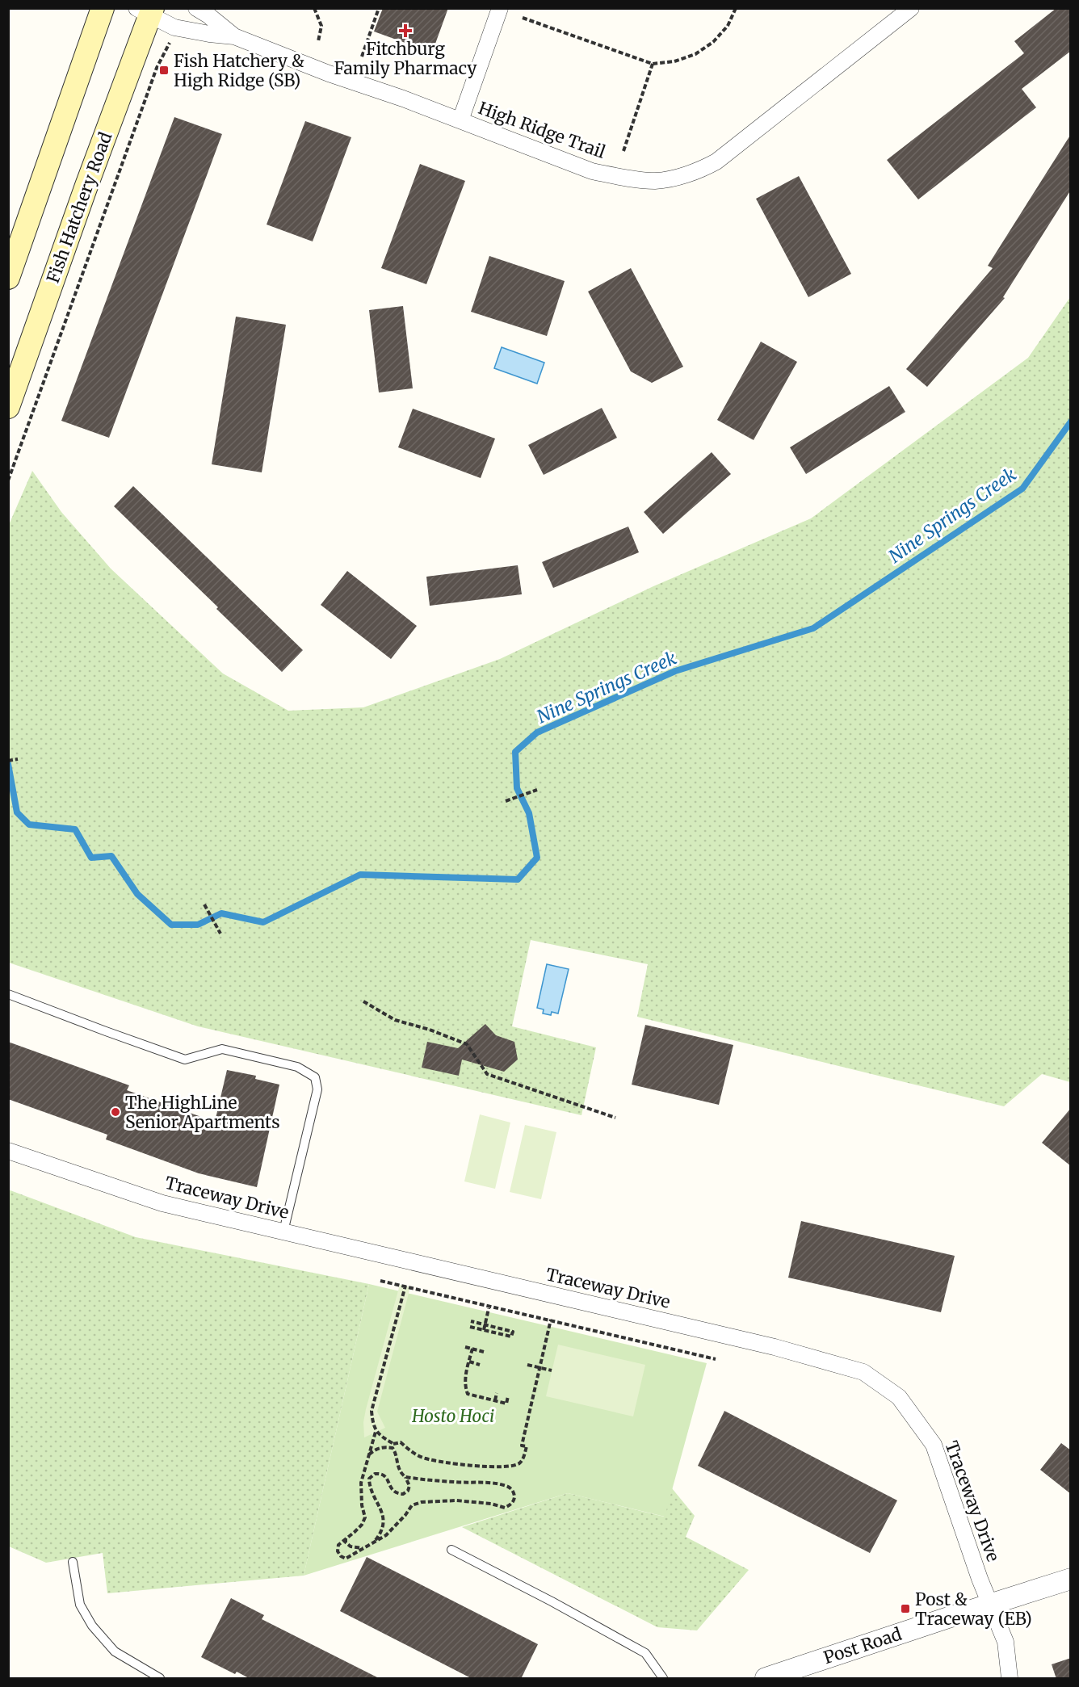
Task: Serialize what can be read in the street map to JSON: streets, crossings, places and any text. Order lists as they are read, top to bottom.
{
  "streets": {
    "main road": ["Fish Hatchery Road"],
    "street": ["High Ridge Trail", "Traceway Drive", "Post Road"]
  },
  "crossings": [
    ["High Ridge Trail", "Fish Hatchery Road"],
    ["Traceway Drive", "Post Road"]
  ],
  "water": ["Nine Springs Creek"],
  "parks": ["Hosto Hoci"],
  "places": {
    "health": ["Fitchburg Family Pharmacy"],
    "transit": ["Fish Hatchery & High Ridge (SB)", "Post & Traceway (EB)"],
    "other": ["The HighLine Senior Apartments"]
  }
}
